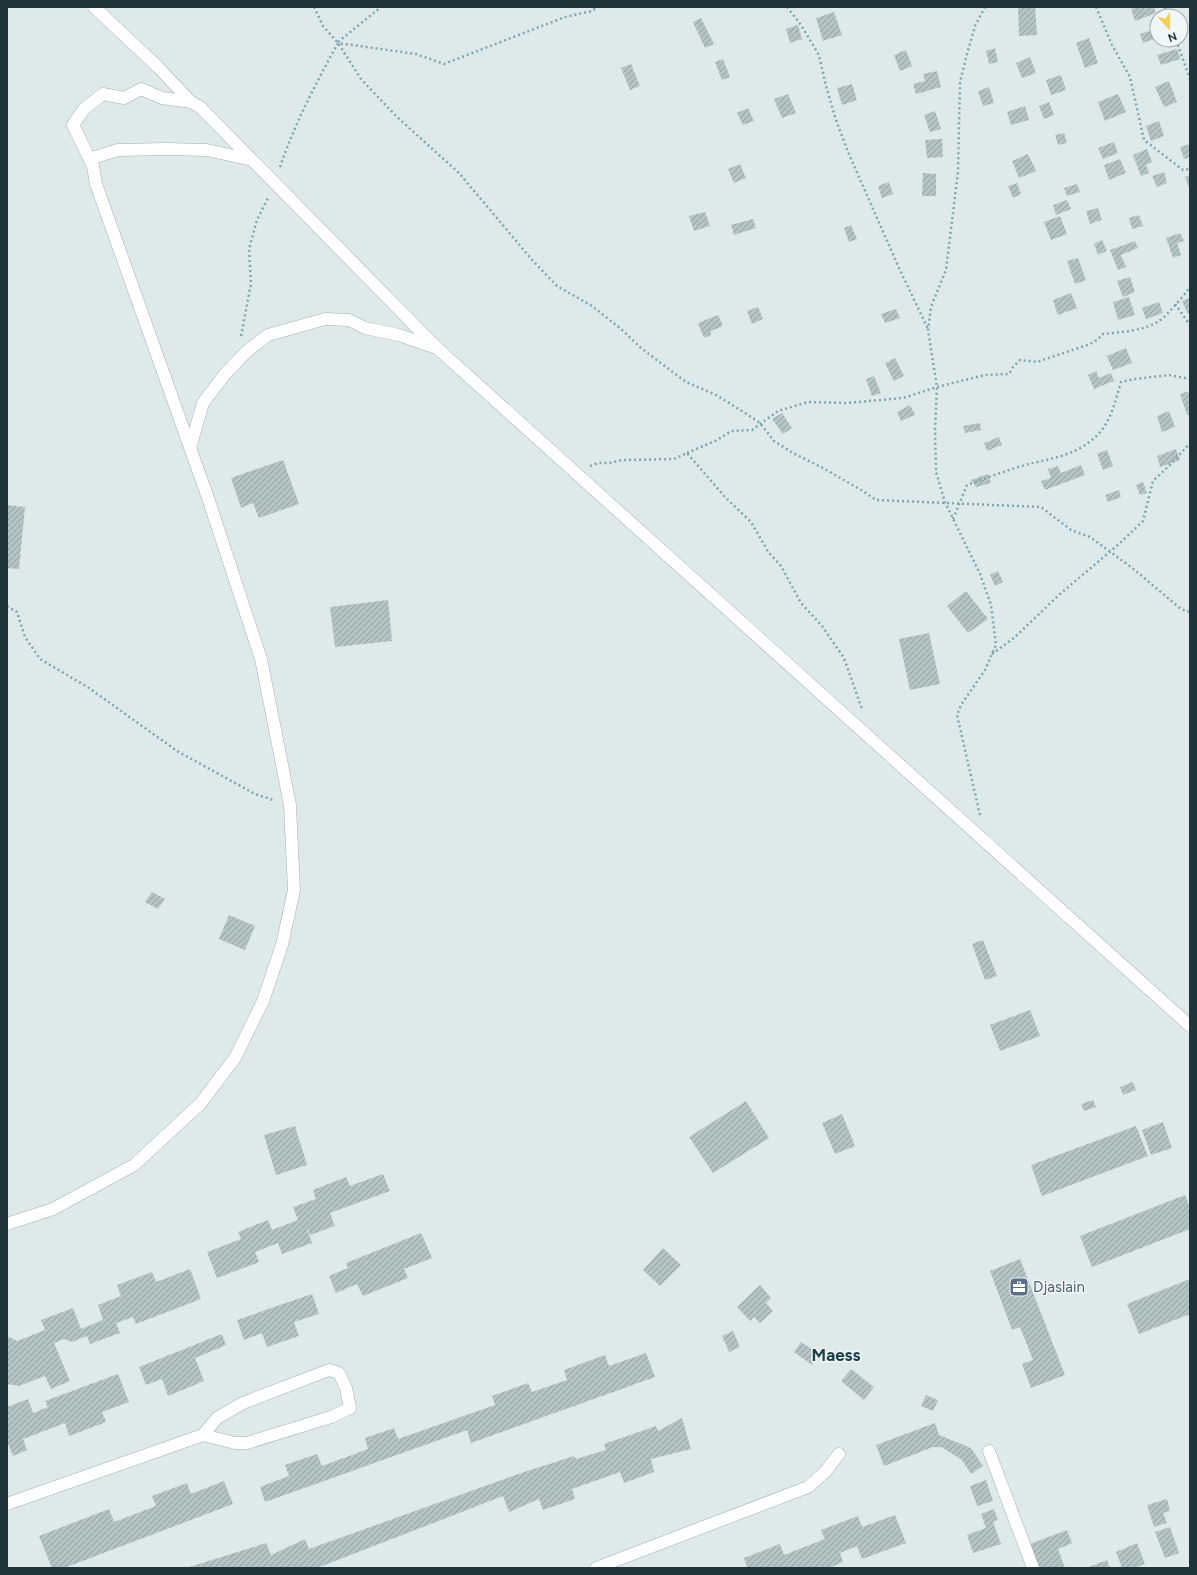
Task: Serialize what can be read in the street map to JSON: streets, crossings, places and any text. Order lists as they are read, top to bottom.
{
  "districts": ["Maess"],
  "places": {
    "office": ["Djaslain"]
  },
  "north": "bottom"
}
